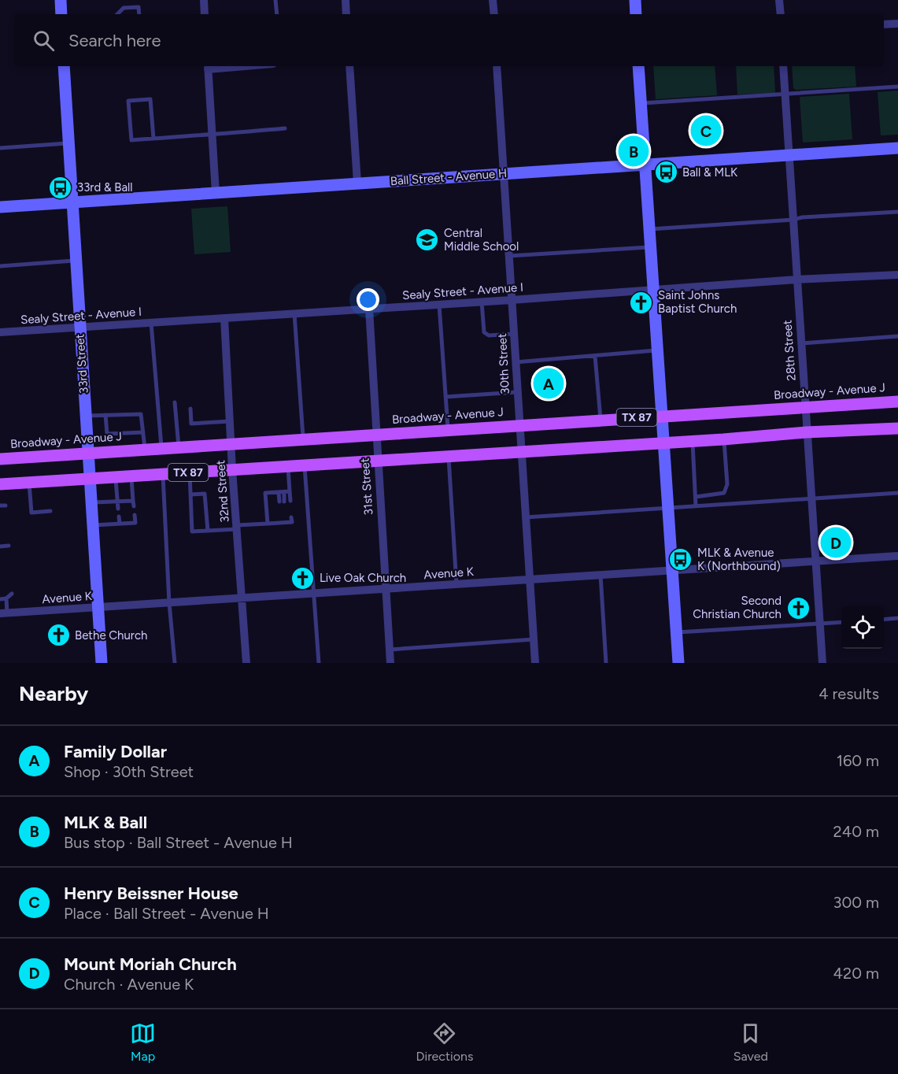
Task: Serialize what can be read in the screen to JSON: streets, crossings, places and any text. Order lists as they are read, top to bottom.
{
  "streets": {
    "main road": ["Broadway - Avenue J", "TX 87"],
    "street": [
      "Ball Street - Avenue H",
      "Sealy Street - Avenue I",
      "28th Street",
      "33rd Street",
      "30th Street",
      "31st Street",
      "32nd Street",
      "Avenue K"
    ]
  },
  "crossings": [
    ["Ball Street - Avenue H", "28th Street"],
    ["Ball Street - Avenue H", "33rd Street"],
    ["Ball Street - Avenue H", "30th Street"],
    ["Sealy Street - Avenue I", "28th Street"],
    ["Sealy Street - Avenue I", "33rd Street"],
    ["Sealy Street - Avenue I", "30th Street"],
    ["Sealy Street - Avenue I", "31st Street"],
    ["Sealy Street - Avenue I", "32nd Street"],
    ["28th Street", "Broadway - Avenue J"],
    ["28th Street", "TX 87"],
    ["28th Street", "Avenue K"],
    ["33rd Street", "Broadway - Avenue J"],
    ["33rd Street", "TX 87"],
    ["33rd Street", "Avenue K"],
    ["30th Street", "Broadway - Avenue J"],
    ["30th Street", "TX 87"],
    ["30th Street", "Avenue K"],
    ["Broadway - Avenue J", "31st Street"],
    ["Broadway - Avenue J", "32nd Street"],
    ["TX 87", "31st Street"],
    ["TX 87", "32nd Street"],
    ["31st Street", "Avenue K"],
    ["32nd Street", "Avenue K"]
  ],
  "places": {
    "bus stop": ["Ball & MLK", "33rd & Ball", "MLK & Avenue K (Northbound)"],
    "school or university": ["Central Middle School"],
    "church": [
      "Saint Johns Baptist Church",
      "Live Oak Church",
      "Second Christian Church",
      "Bethe Church"
    ]
  },
  "page": {
    "search": "Search here",
    "pins": [
      "C",
      "B",
      "A",
      "D"
    ],
    "heading": ["Nearby", "4 results"],
    "list": [
      {
        "mark": "A",
        "name": "Family Dollar",
        "note": "Shop · 30th Street",
        "value": "160 m"
      },
      {
        "mark": "B",
        "name": "MLK & Ball",
        "note": "Bus stop · Ball Street - Avenue H",
        "value": "240 m"
      },
      {
        "mark": "C",
        "name": "Henry Beissner House",
        "note": "Place · Ball Street - Avenue H",
        "value": "300 m"
      },
      {
        "mark": "D",
        "name": "Mount Moriah Church",
        "note": "Church · Avenue K",
        "value": "420 m"
      }
    ],
    "nav": ["Map", "Directions", "Saved"]
  }
}
